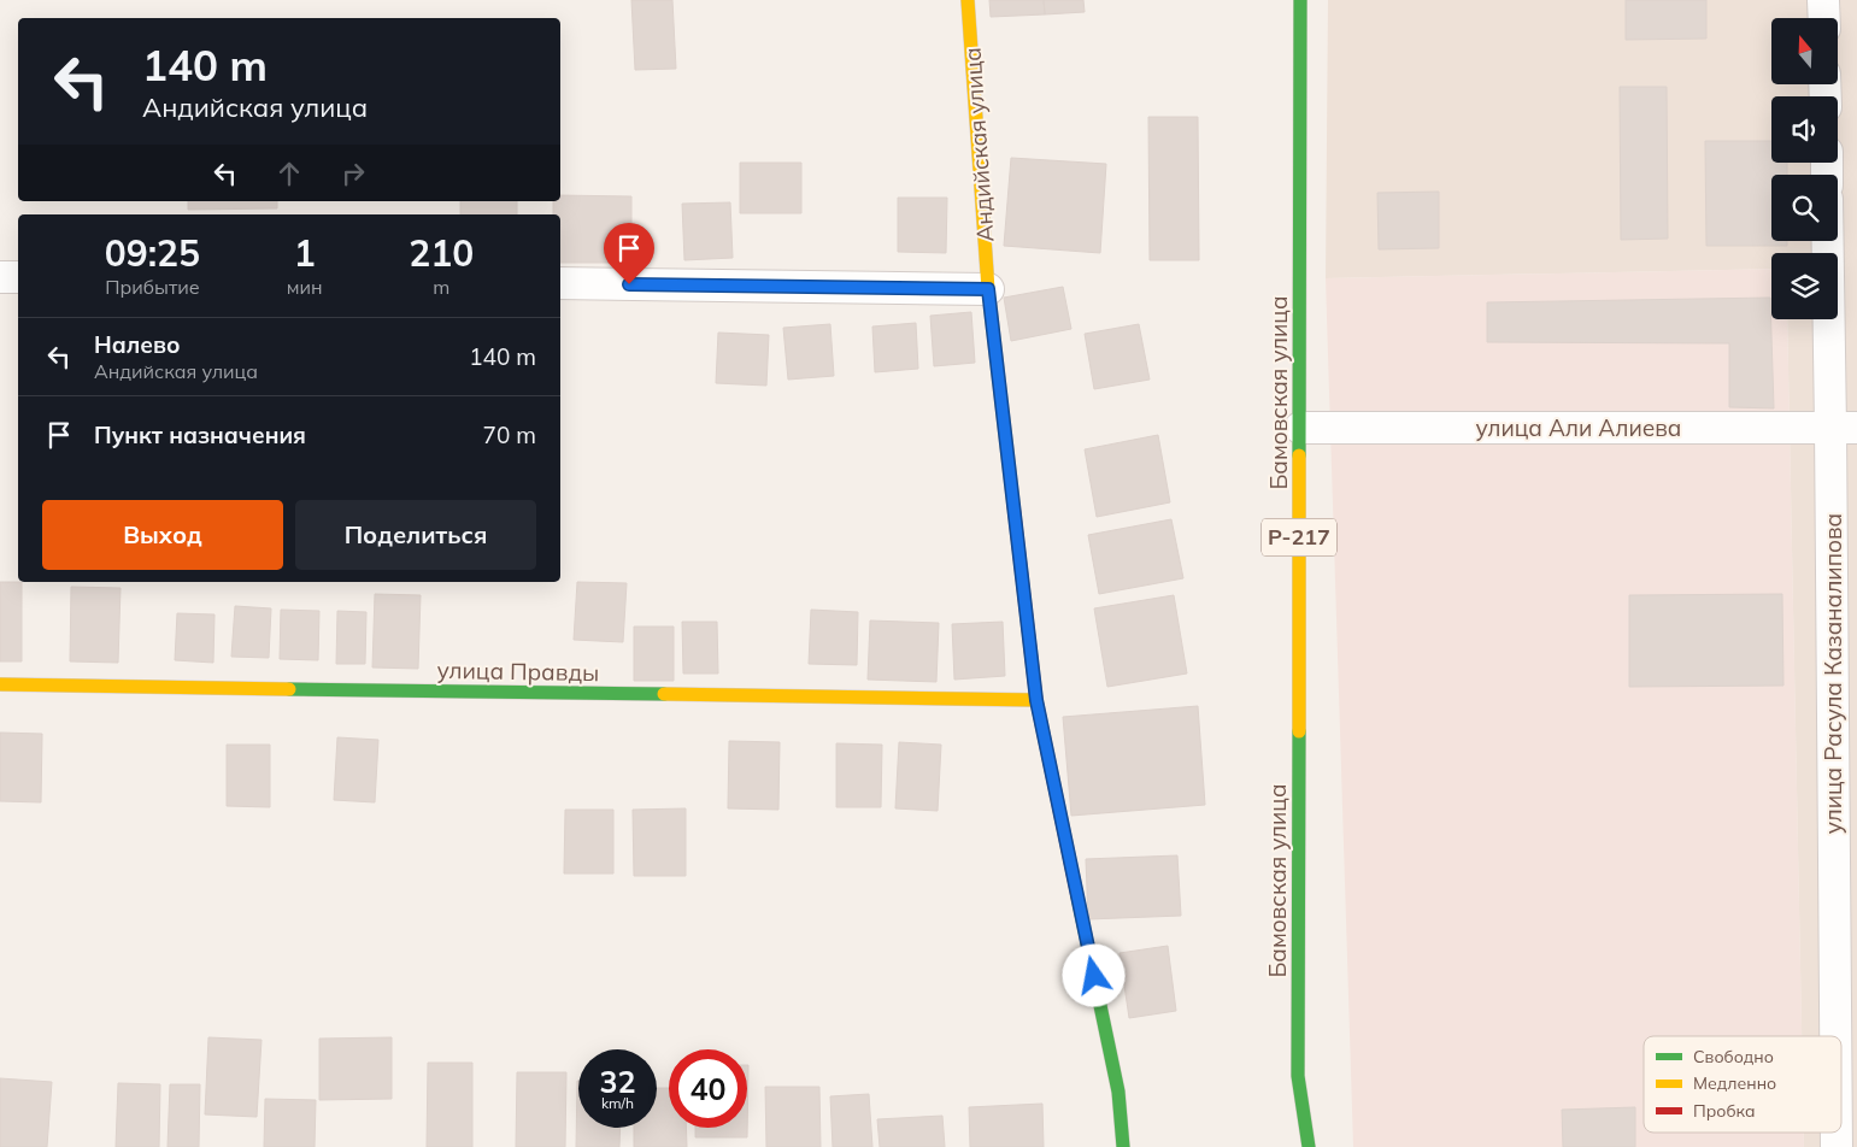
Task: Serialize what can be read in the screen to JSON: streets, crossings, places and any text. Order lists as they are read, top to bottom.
{
  "streets": {
    "main road": [
      "Андийская улица",
      "Бамовская улица",
      "Р-217",
      "улица Правды"
    ],
    "street": ["улица Али Алиева", "улица Расула Казаналипова"]
  },
  "crossings": [
    ["Андийская улица", "улица Правды"],
    ["Бамовская улица", "улица Али Алиева"],
    ["Бамовская улица", "Р-217"],
    ["улица Али Алиева", "улица Расула Казаналипова"]
  ],
  "legend": ["Свободно", "Медленно", "Пробка"],
  "north": "top",
  "page": {
    "turn": ["140 m", "Андийская улица"],
    "eta": [
      "09:25",
      "Прибытие",
      "1",
      "мин",
      "210",
      "m"
    ],
    "list": [
      {
        "name": "Налево",
        "note": "Андийская улица",
        "value": "140 m"
      },
      {
        "name": "Пункт назначения",
        "value": "70 m"
      }
    ],
    "buttons": ["Выход", "Поделиться"],
    "speed": "32 km/h",
    "limit": "40"
  }
}
